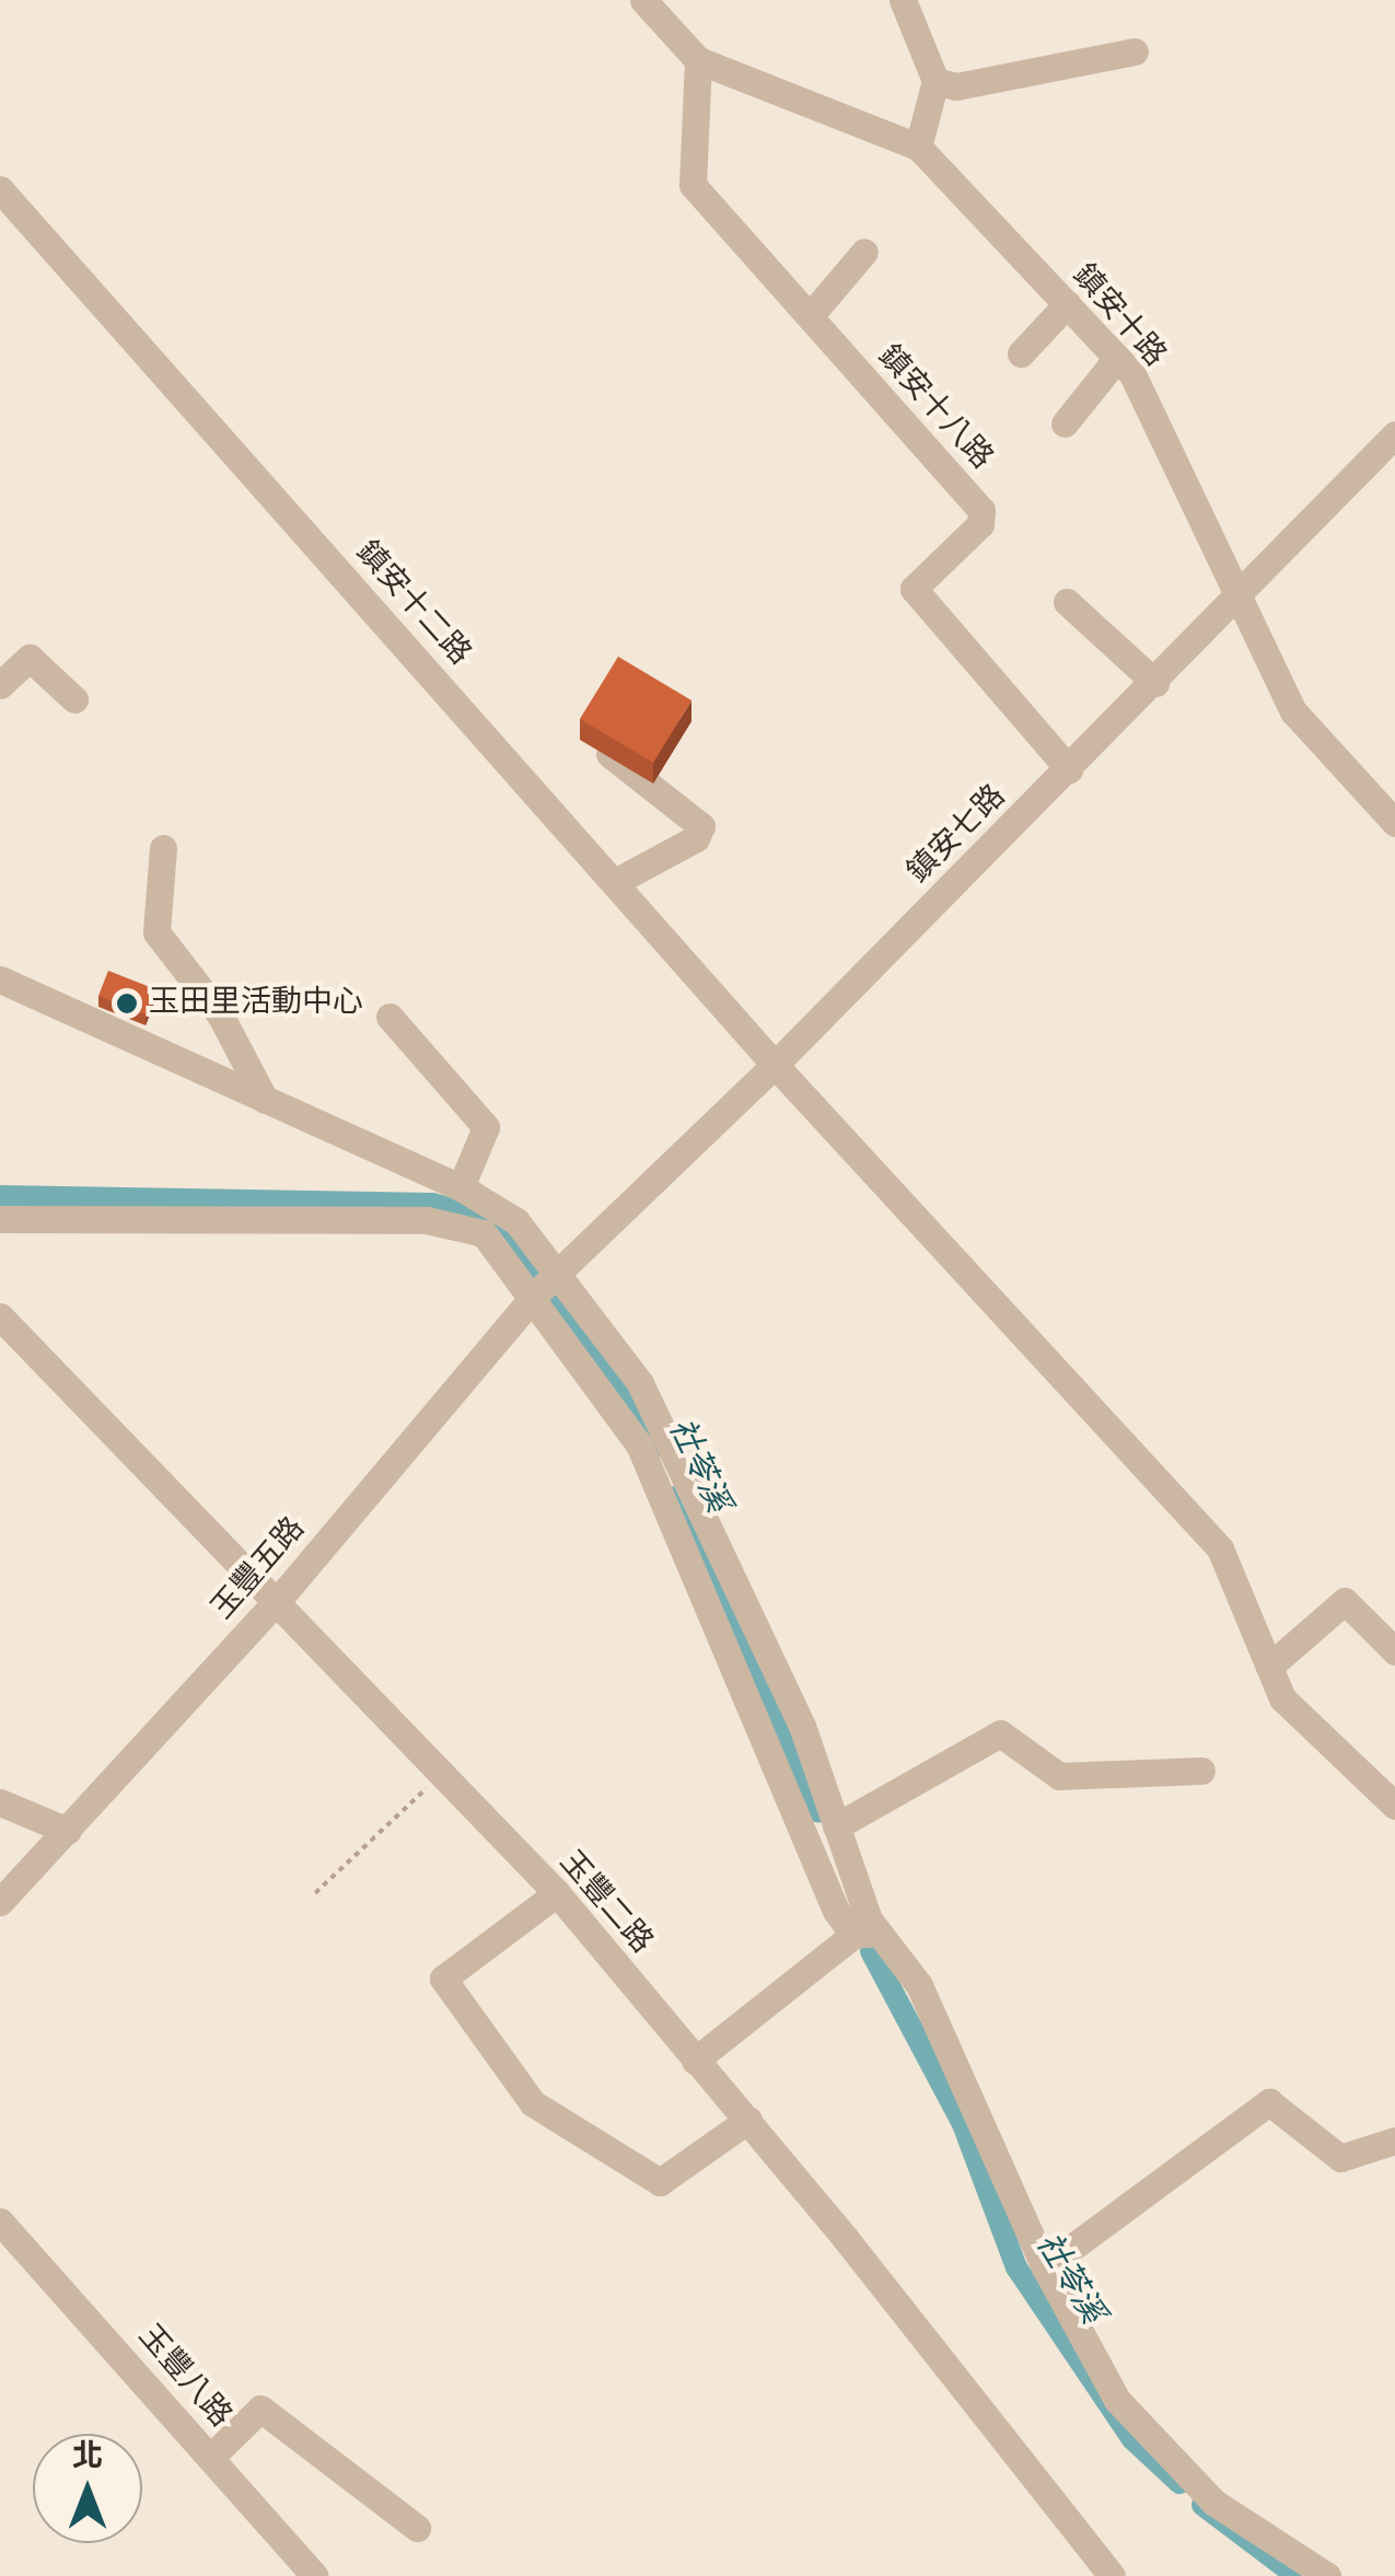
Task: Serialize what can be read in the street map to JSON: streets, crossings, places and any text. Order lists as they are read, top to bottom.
{
  "streets": {
    "street": [
      "鎮安十路",
      "鎮安十八路",
      "鎮安十二路",
      "鎮安七路",
      "玉豐五路",
      "玉豐二路",
      "玉豐八路"
    ]
  },
  "crossings": [
    ["鎮安十路", "鎮安十八路"],
    ["鎮安十路", "鎮安七路"],
    ["鎮安十八路", "鎮安七路"],
    ["鎮安十二路", "鎮安七路"],
    ["鎮安七路", "玉豐五路"],
    ["玉豐五路", "玉豐二路"]
  ],
  "water": ["社苓溪"],
  "places": ["玉田里活動中心"],
  "north": "top"
}
